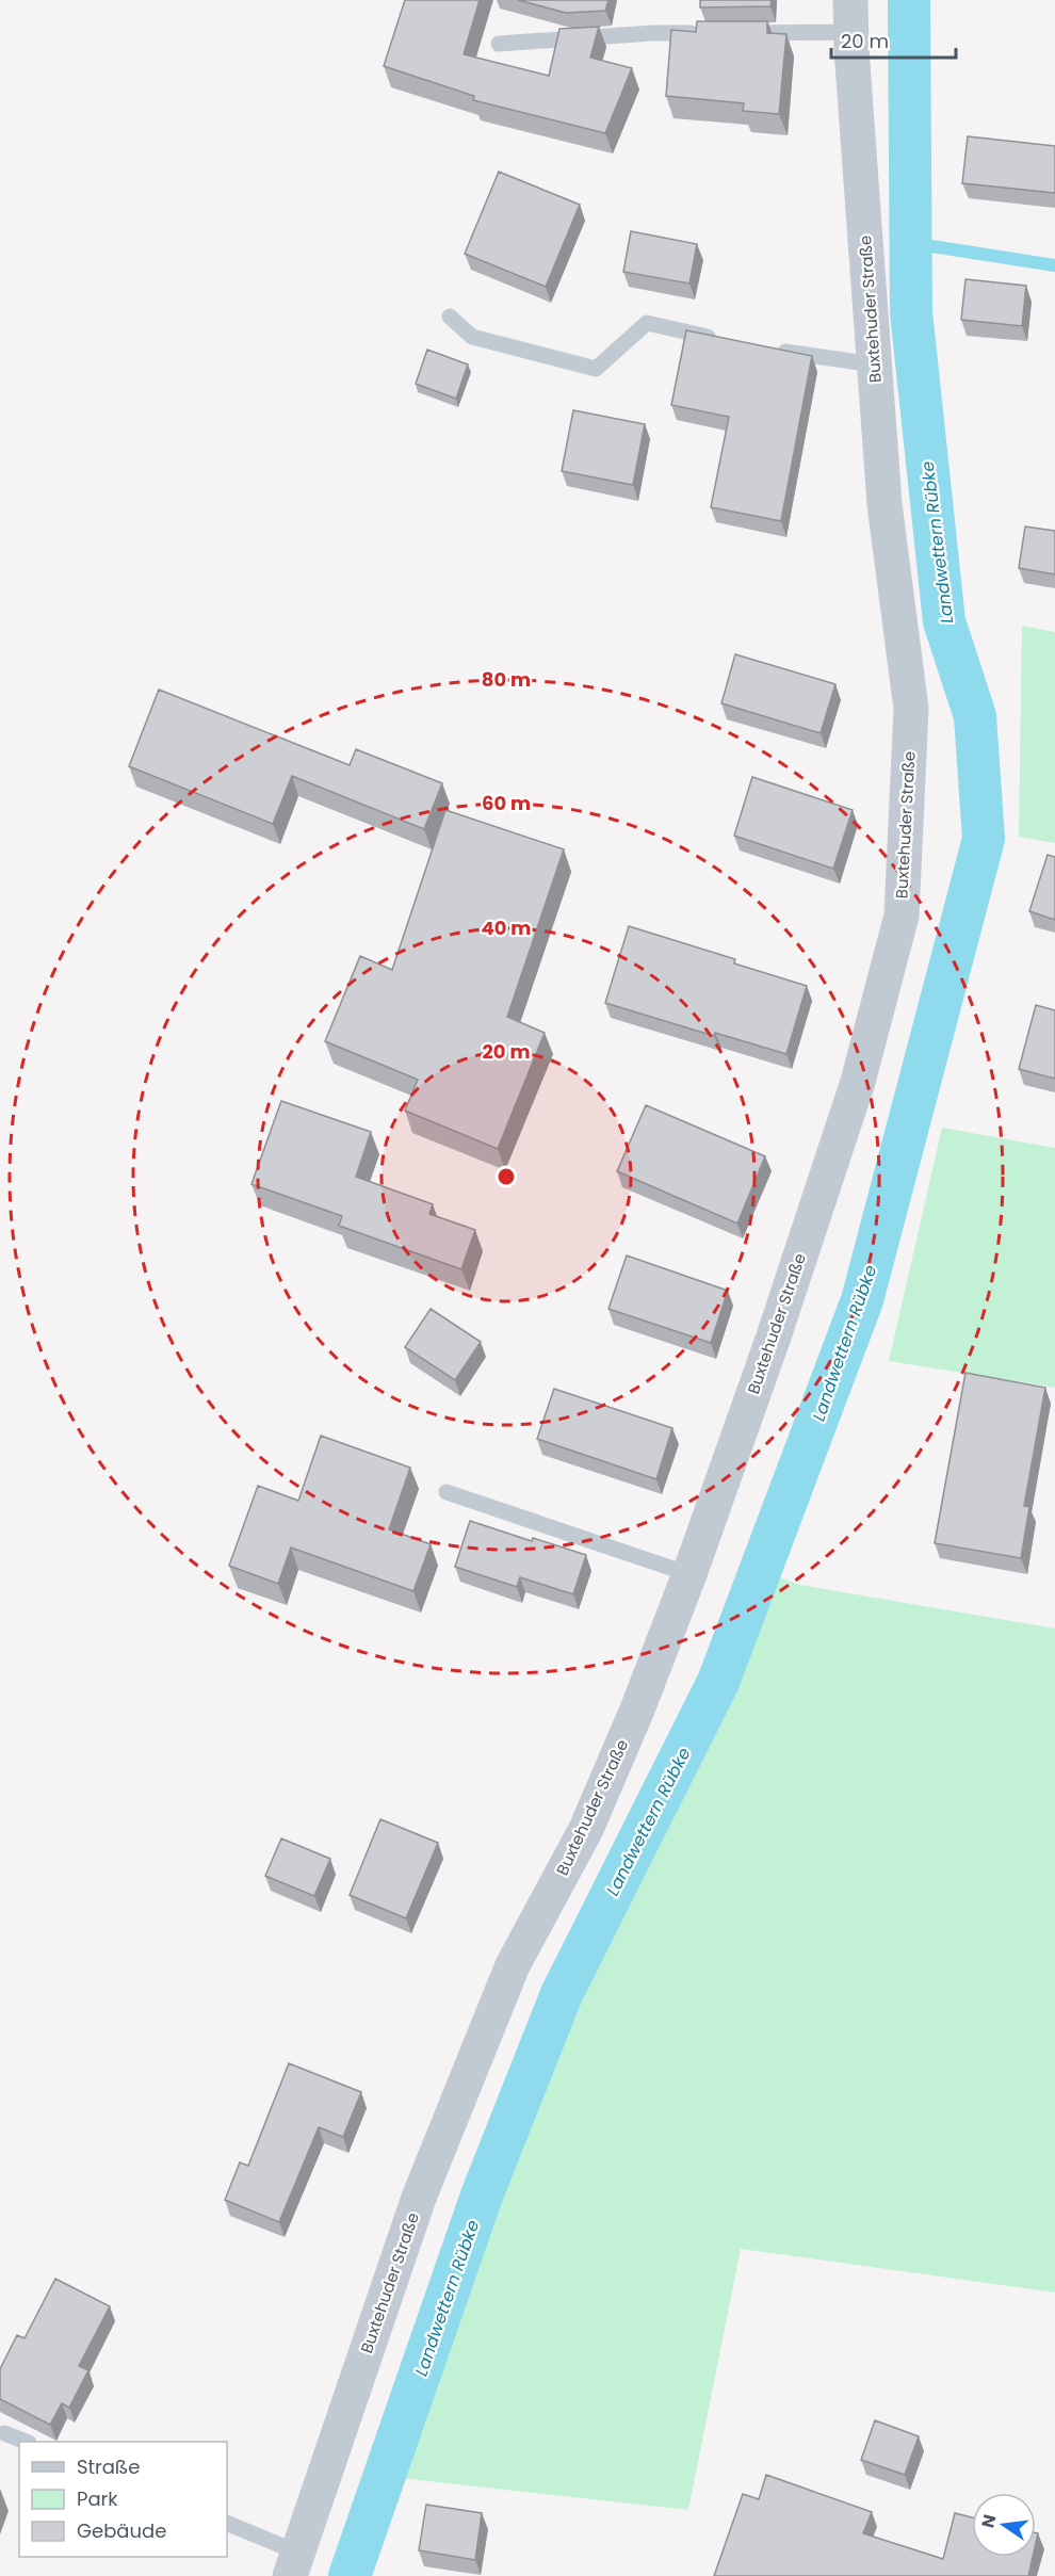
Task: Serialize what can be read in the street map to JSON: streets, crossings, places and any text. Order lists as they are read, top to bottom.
{
  "streets": {
    "street": ["Buxtehuder Straße"]
  },
  "water": ["Landwettern Rübke"],
  "legend": ["Straße", "Park", "Gebäude"],
  "scale_bar": "20 m",
  "north": "left",
  "rings": [
    "80 m",
    "60 m",
    "40 m",
    "20 m"
  ]
}
